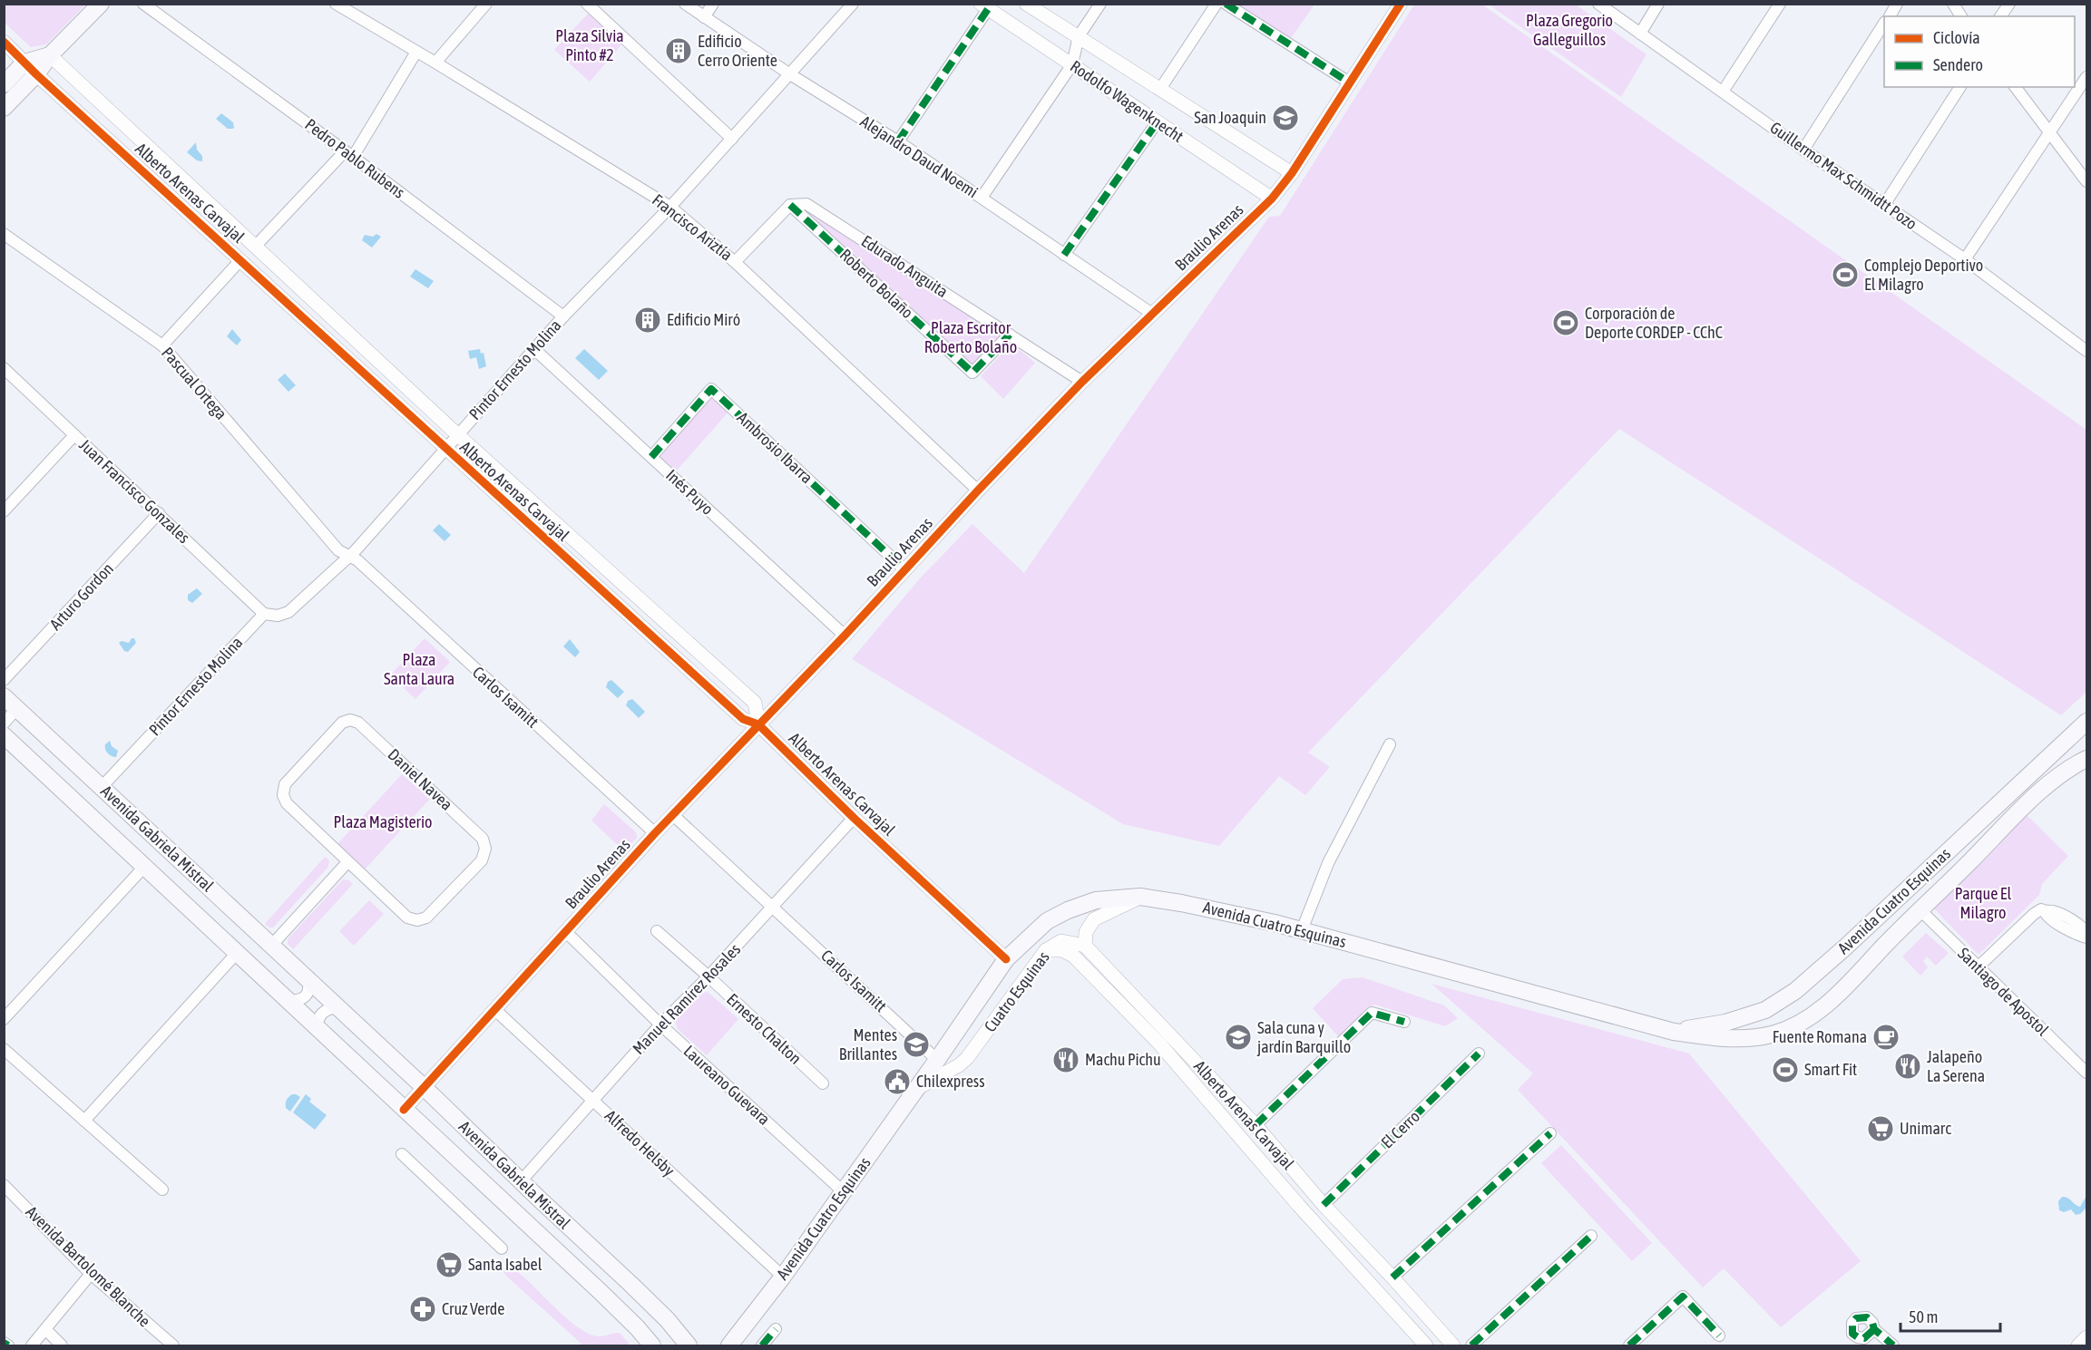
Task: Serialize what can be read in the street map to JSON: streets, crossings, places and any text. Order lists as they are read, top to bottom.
{
  "streets": {
    "main road": ["Avenida Gabriela Mistral", "Avenida Cuatro Esquinas"],
    "street": [
      "Rodolfo Wagenknecht",
      "Alejandro Daud Noemi",
      "Pedro Pablo Rubens",
      "Guillermo Max Schmidtt Pozo",
      "Alberto Arenas Carvajal",
      "Francisco Ariztía",
      "Braulio Arenas",
      "Edurado Anguita",
      "Roberto Bolaño",
      "Pintor Ernesto Molina",
      "Pascual Ortega",
      "Ambrosio Ibarra",
      "Juan Francisco Gonzales",
      "Inés Puyo",
      "Arturo Gordon",
      "Carlos Isamitt",
      "Daniel Navea",
      "Cuatro Esquinas",
      "Santiago de Apostol",
      "Manuel Ramírez Rosales",
      "Ernesto Chalton",
      "Laureano Guevara",
      "El Cerro",
      "Alfredo Helsby",
      "Avenida Bartolomé Blanche"
    ]
  },
  "crossings": [
    ["Rodolfo Wagenknecht", "Braulio Arenas"],
    ["Alejandro Daud Noemi", "Braulio Arenas"],
    ["Alejandro Daud Noemi", "Pintor Ernesto Molina"],
    ["Pedro Pablo Rubens", "Pintor Ernesto Molina"],
    ["Alberto Arenas Carvajal", "Braulio Arenas"],
    ["Alberto Arenas Carvajal", "Pintor Ernesto Molina"],
    ["Alberto Arenas Carvajal", "Avenida Cuatro Esquinas"],
    ["Alberto Arenas Carvajal", "Cuatro Esquinas"],
    ["Alberto Arenas Carvajal", "Manuel Ramírez Rosales"],
    ["Alberto Arenas Carvajal", "El Cerro"],
    ["Francisco Ariztía", "Braulio Arenas"],
    ["Francisco Ariztía", "Pintor Ernesto Molina"],
    ["Braulio Arenas", "Edurado Anguita"],
    ["Braulio Arenas", "Ambrosio Ibarra"],
    ["Braulio Arenas", "Inés Puyo"],
    ["Braulio Arenas", "Carlos Isamitt"],
    ["Braulio Arenas", "Avenida Gabriela Mistral"],
    ["Braulio Arenas", "Laureano Guevara"],
    ["Braulio Arenas", "Alfredo Helsby"],
    ["Edurado Anguita", "Roberto Bolaño"],
    ["Pintor Ernesto Molina", "Pascual Ortega"],
    ["Pintor Ernesto Molina", "Juan Francisco Gonzales"],
    ["Pintor Ernesto Molina", "Inés Puyo"],
    ["Pintor Ernesto Molina", "Carlos Isamitt"],
    ["Pintor Ernesto Molina", "Avenida Gabriela Mistral"],
    ["Pascual Ortega", "Carlos Isamitt"],
    ["Ambrosio Ibarra", "Inés Puyo"],
    ["Juan Francisco Gonzales", "Arturo Gordon"],
    ["Carlos Isamitt", "Avenida Cuatro Esquinas"],
    ["Carlos Isamitt", "Manuel Ramírez Rosales"],
    ["Avenida Gabriela Mistral", "Manuel Ramírez Rosales"],
    ["Avenida Cuatro Esquinas", "Cuatro Esquinas"],
    ["Avenida Cuatro Esquinas", "Santiago de Apostol"],
    ["Avenida Cuatro Esquinas", "Laureano Guevara"],
    ["Avenida Cuatro Esquinas", "Alfredo Helsby"],
    ["Manuel Ramírez Rosales", "Ernesto Chalton"],
    ["Manuel Ramírez Rosales", "Laureano Guevara"],
    ["Manuel Ramírez Rosales", "Alfredo Helsby"]
  ],
  "parks": [
    "Plaza Gregorio Galleguillos",
    "Plaza Silvia Pinto #2",
    "Plaza Escritor Roberto Bolaño",
    "Plaza Santa Laura",
    "Plaza Magisterio",
    "Parque El Milagro"
  ],
  "places": {
    "building": ["Edificio Cerro Oriente", "Edificio Miró"],
    "school or university": ["San Joaquin", "Sala cuna y jardín Barquillo", "Mentes Brillantes"],
    "sports": ["Complejo Deportivo El Milagro", "Corporación de Deporte CORDEP - CChC", "Smart Fit"],
    "cafe": ["Fuente Romana"],
    "restaurant": ["Machu Pichu", "Jalapeño La Serena"],
    "public building": ["Chilexpress"],
    "supermarket": ["Unimarc", "Santa Isabel"],
    "pharmacy": ["Cruz Verde"]
  },
  "legend": ["Ciclovía", "Sendero"],
  "scale_bar": "50 m"
}
